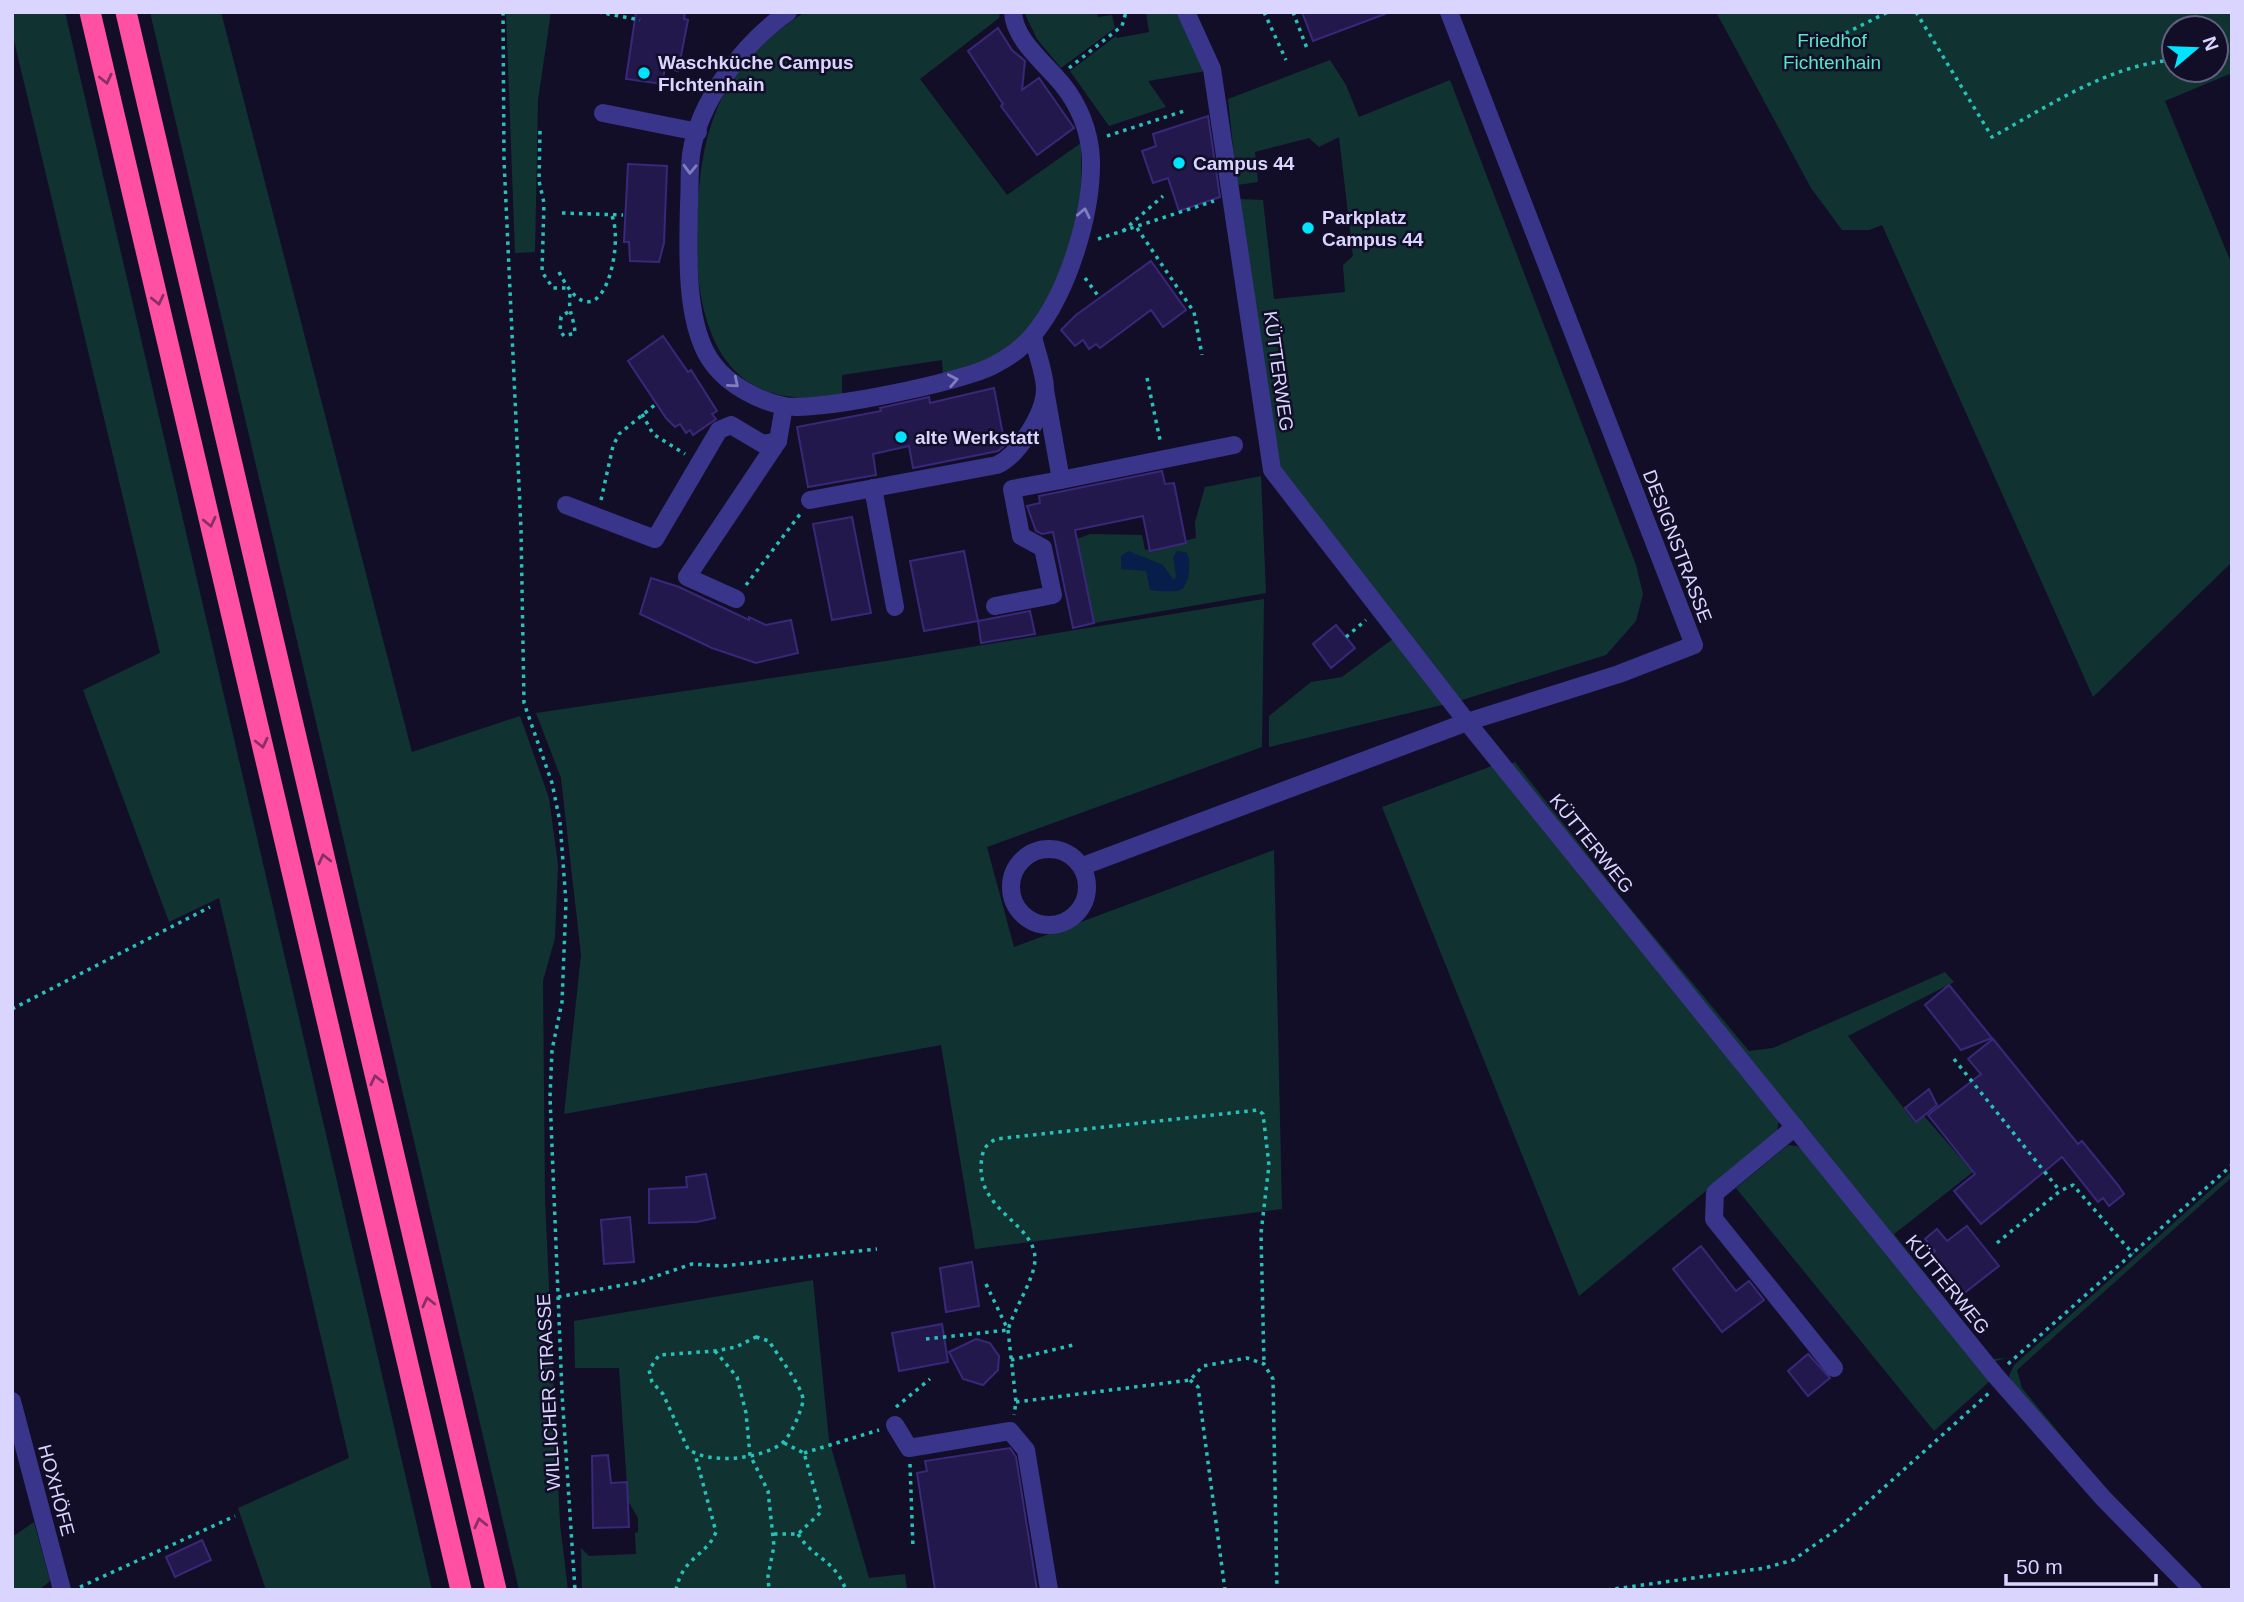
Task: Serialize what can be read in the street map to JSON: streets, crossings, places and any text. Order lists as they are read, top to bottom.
{
  "streets": {
    "street": ["KÜTTERWEG", "DESIGNSTRASSE", "HOXHÖFE"],
    "path": ["WILLICHER STRASSE"]
  },
  "crossings": [
    ["KÜTTERWEG", "DESIGNSTRASSE"]
  ],
  "parks": ["Friedhof Fichtenhain"],
  "places": [
    "Waschküche Campus FIchtenhain",
    "Campus 44",
    "Parkplatz Campus 44",
    "alte Werkstatt"
  ],
  "scale_bar": "50 m",
  "north": "right"
}
